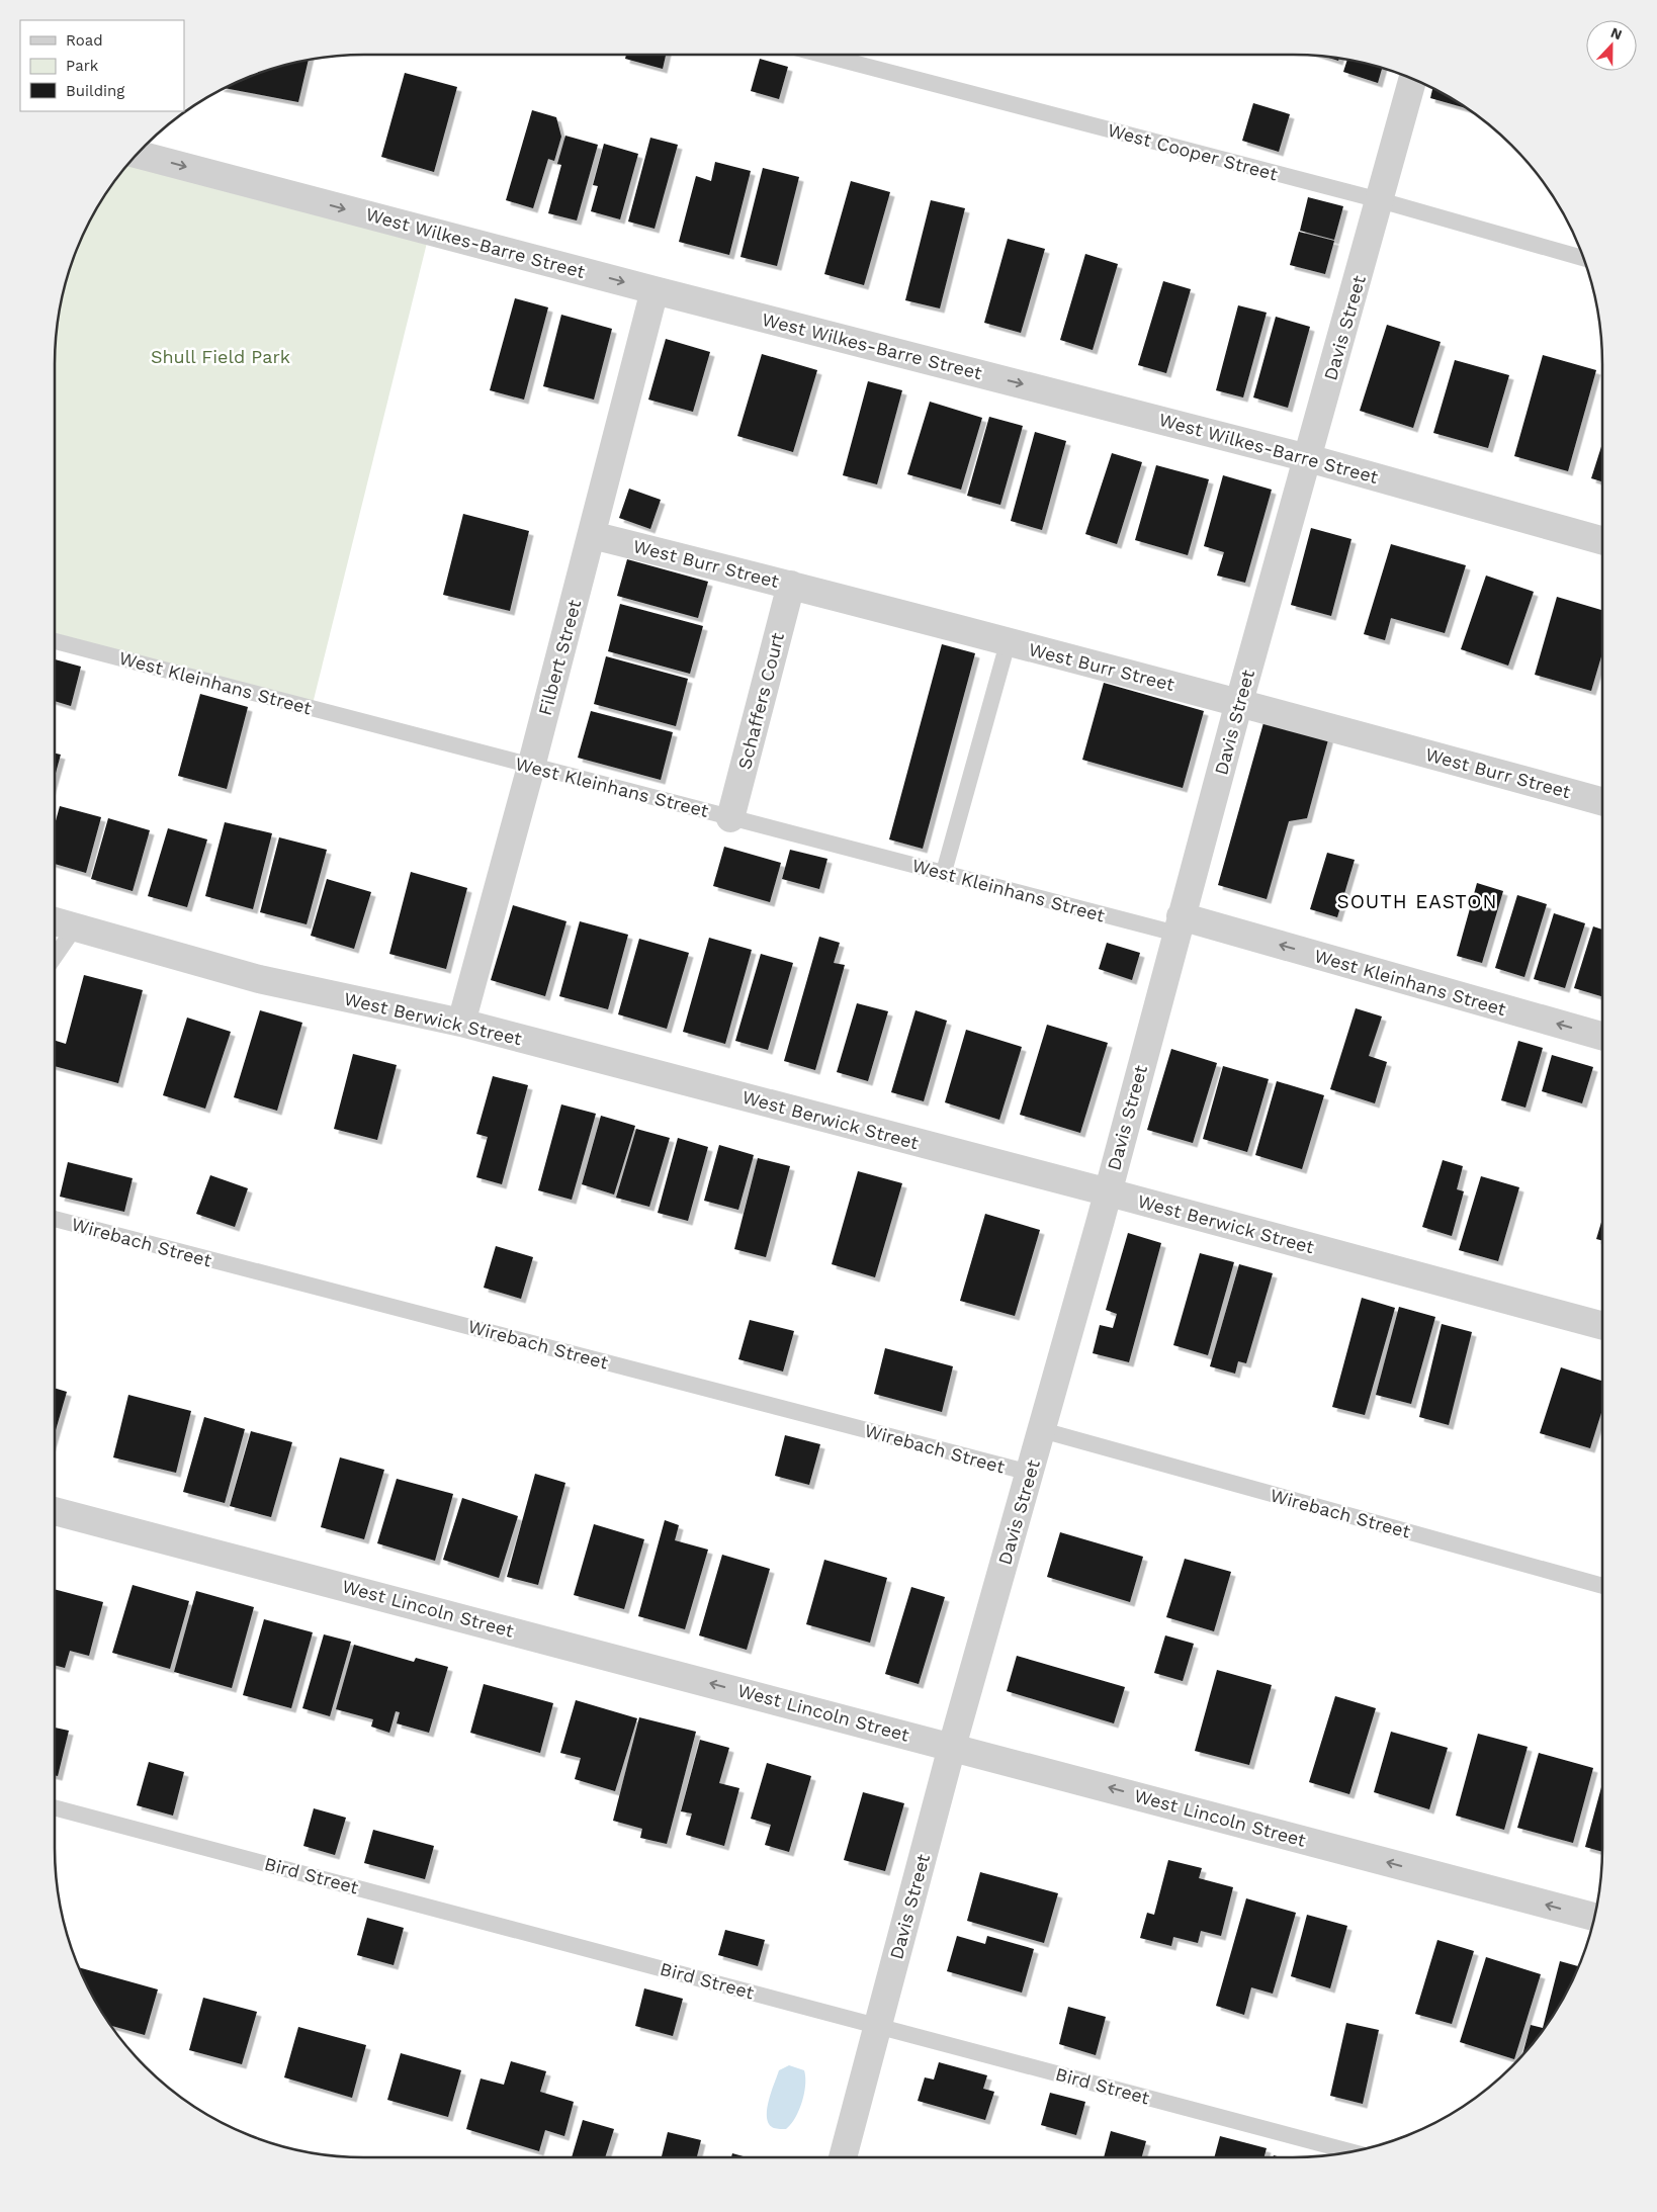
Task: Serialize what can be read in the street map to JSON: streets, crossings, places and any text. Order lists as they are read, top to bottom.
{
  "streets": {
    "street": [
      "West Wilkes-Barre Street",
      "Davis Street",
      "West Burr Street",
      "Filbert Street",
      "West Kleinhans Street",
      "Schaffers Court",
      "West Berwick Street",
      "West Lincoln Street"
    ],
    "lane": ["West Cooper Street", "Wirebach Street", "Bird Street"]
  },
  "crossings": [
    ["West Cooper Street", "Davis Street"],
    ["West Wilkes-Barre Street", "Davis Street"],
    ["West Wilkes-Barre Street", "Filbert Street"],
    ["Davis Street", "West Burr Street"],
    ["Davis Street", "West Kleinhans Street"],
    ["Davis Street", "West Berwick Street"],
    ["Davis Street", "Wirebach Street"],
    ["Davis Street", "West Lincoln Street"],
    ["Davis Street", "Bird Street"],
    ["West Burr Street", "Filbert Street"],
    ["West Burr Street", "Schaffers Court"],
    ["Filbert Street", "West Kleinhans Street"],
    ["Filbert Street", "West Berwick Street"],
    ["West Kleinhans Street", "Schaffers Court"]
  ],
  "one_way": ["West Wilkes-Barre Street", "West Lincoln Street"],
  "districts": ["SOUTH EASTON"],
  "parks": ["Shull Field Park"],
  "legend": ["Road", "Park", "Building"],
  "north": "top"
}
